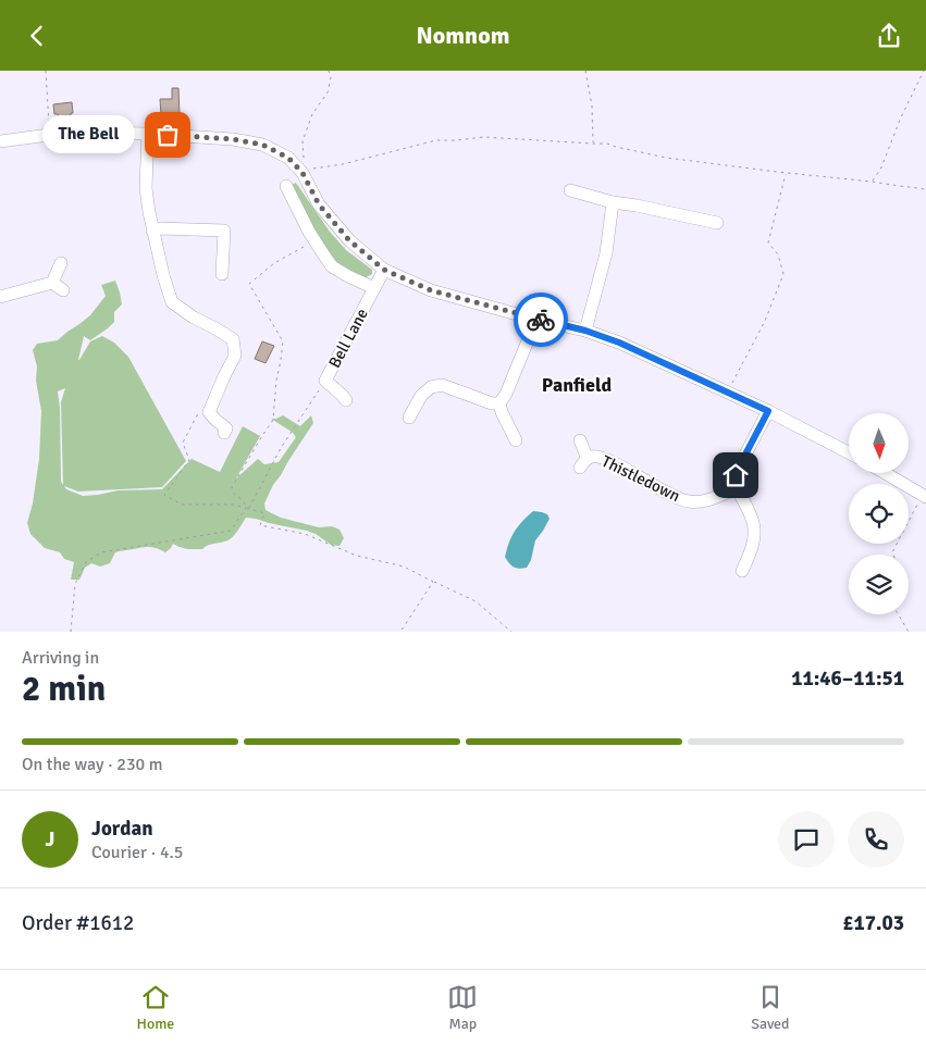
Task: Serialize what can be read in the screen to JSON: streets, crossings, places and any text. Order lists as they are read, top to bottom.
{
  "streets": {
    "street": ["Bell Lane", "Thistledown"]
  },
  "districts": ["Panfield"],
  "places": ["The Bell"],
  "north": "bottom",
  "page": {
    "header": "Nomnom",
    "bubble": "The Bell",
    "heading": ["2 min", "Arriving in", "11:46–11:51"],
    "panel": [
      "Jordan",
      "Courier · 4.5",
      "Order #1612",
      "£17.03"
    ],
    "bar": "On the way · 230 m",
    "round": "J",
    "tabs": ["Home", "Map", "Saved"]
  }
}
